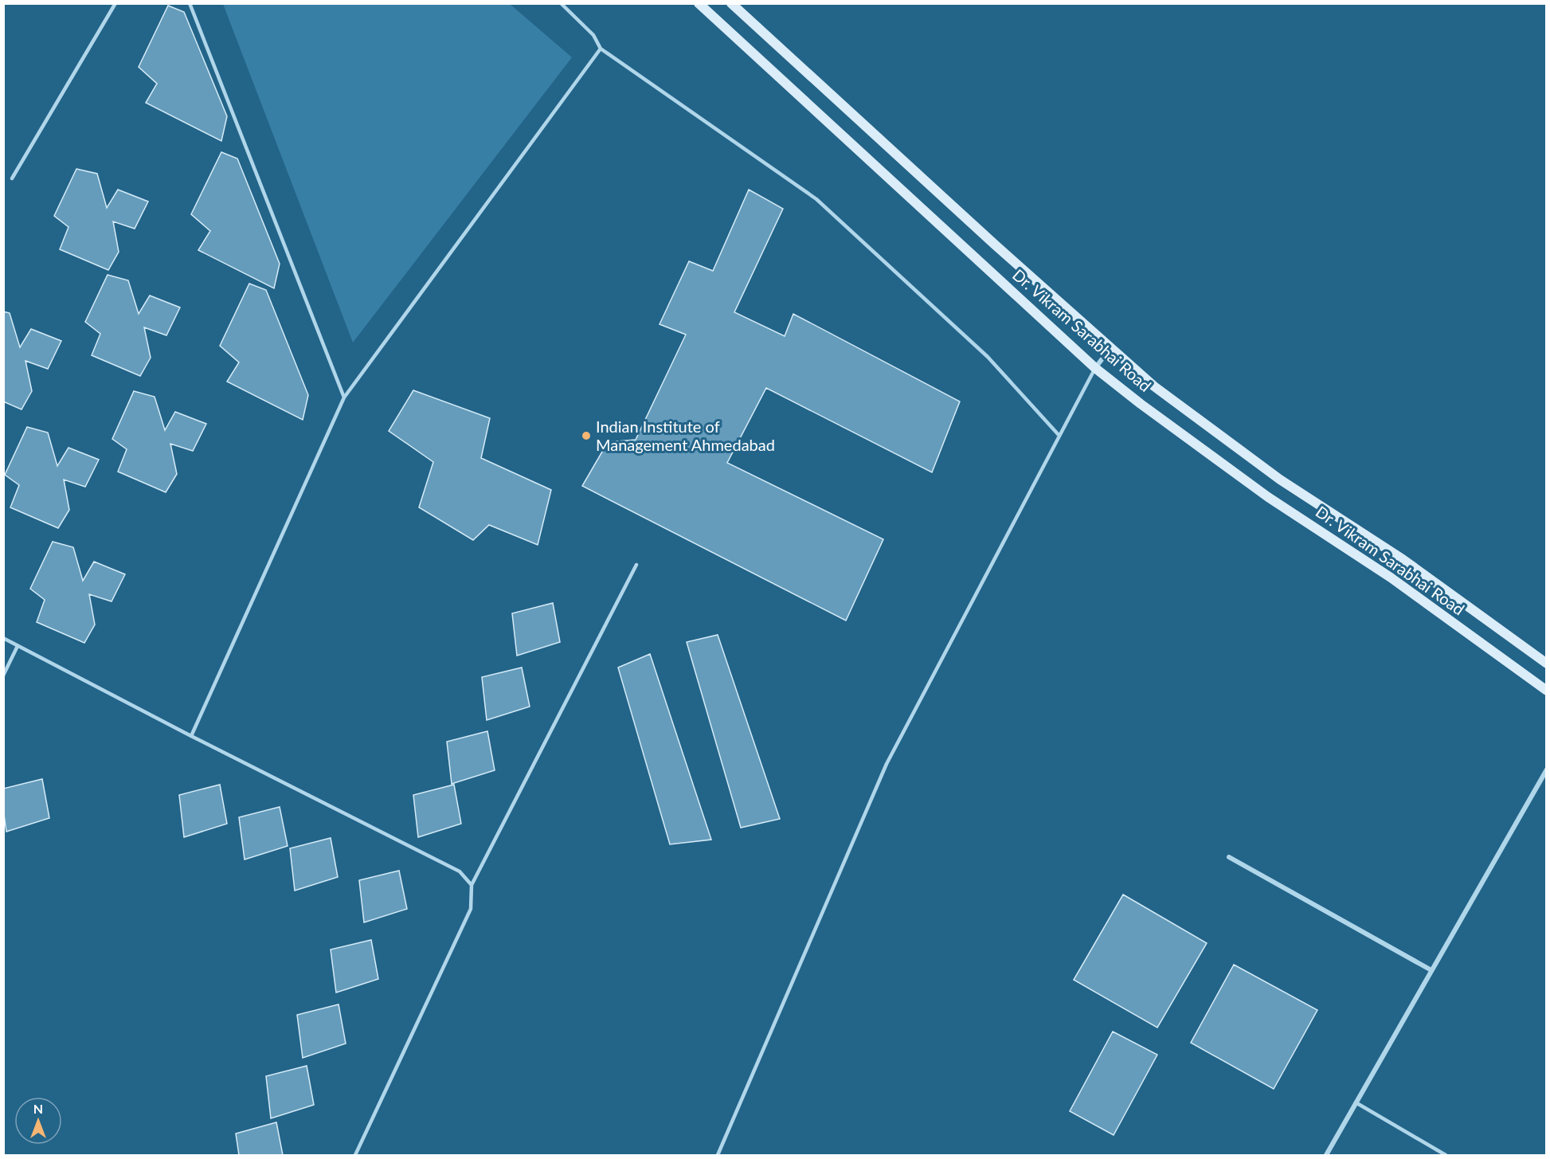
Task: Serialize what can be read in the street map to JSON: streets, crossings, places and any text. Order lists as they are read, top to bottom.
{
  "streets": {
    "main road": ["Dr. Vikram Sarabhai Road"]
  },
  "places": ["Indian Institute of Management Ahmedabad"],
  "north": "top"
}
